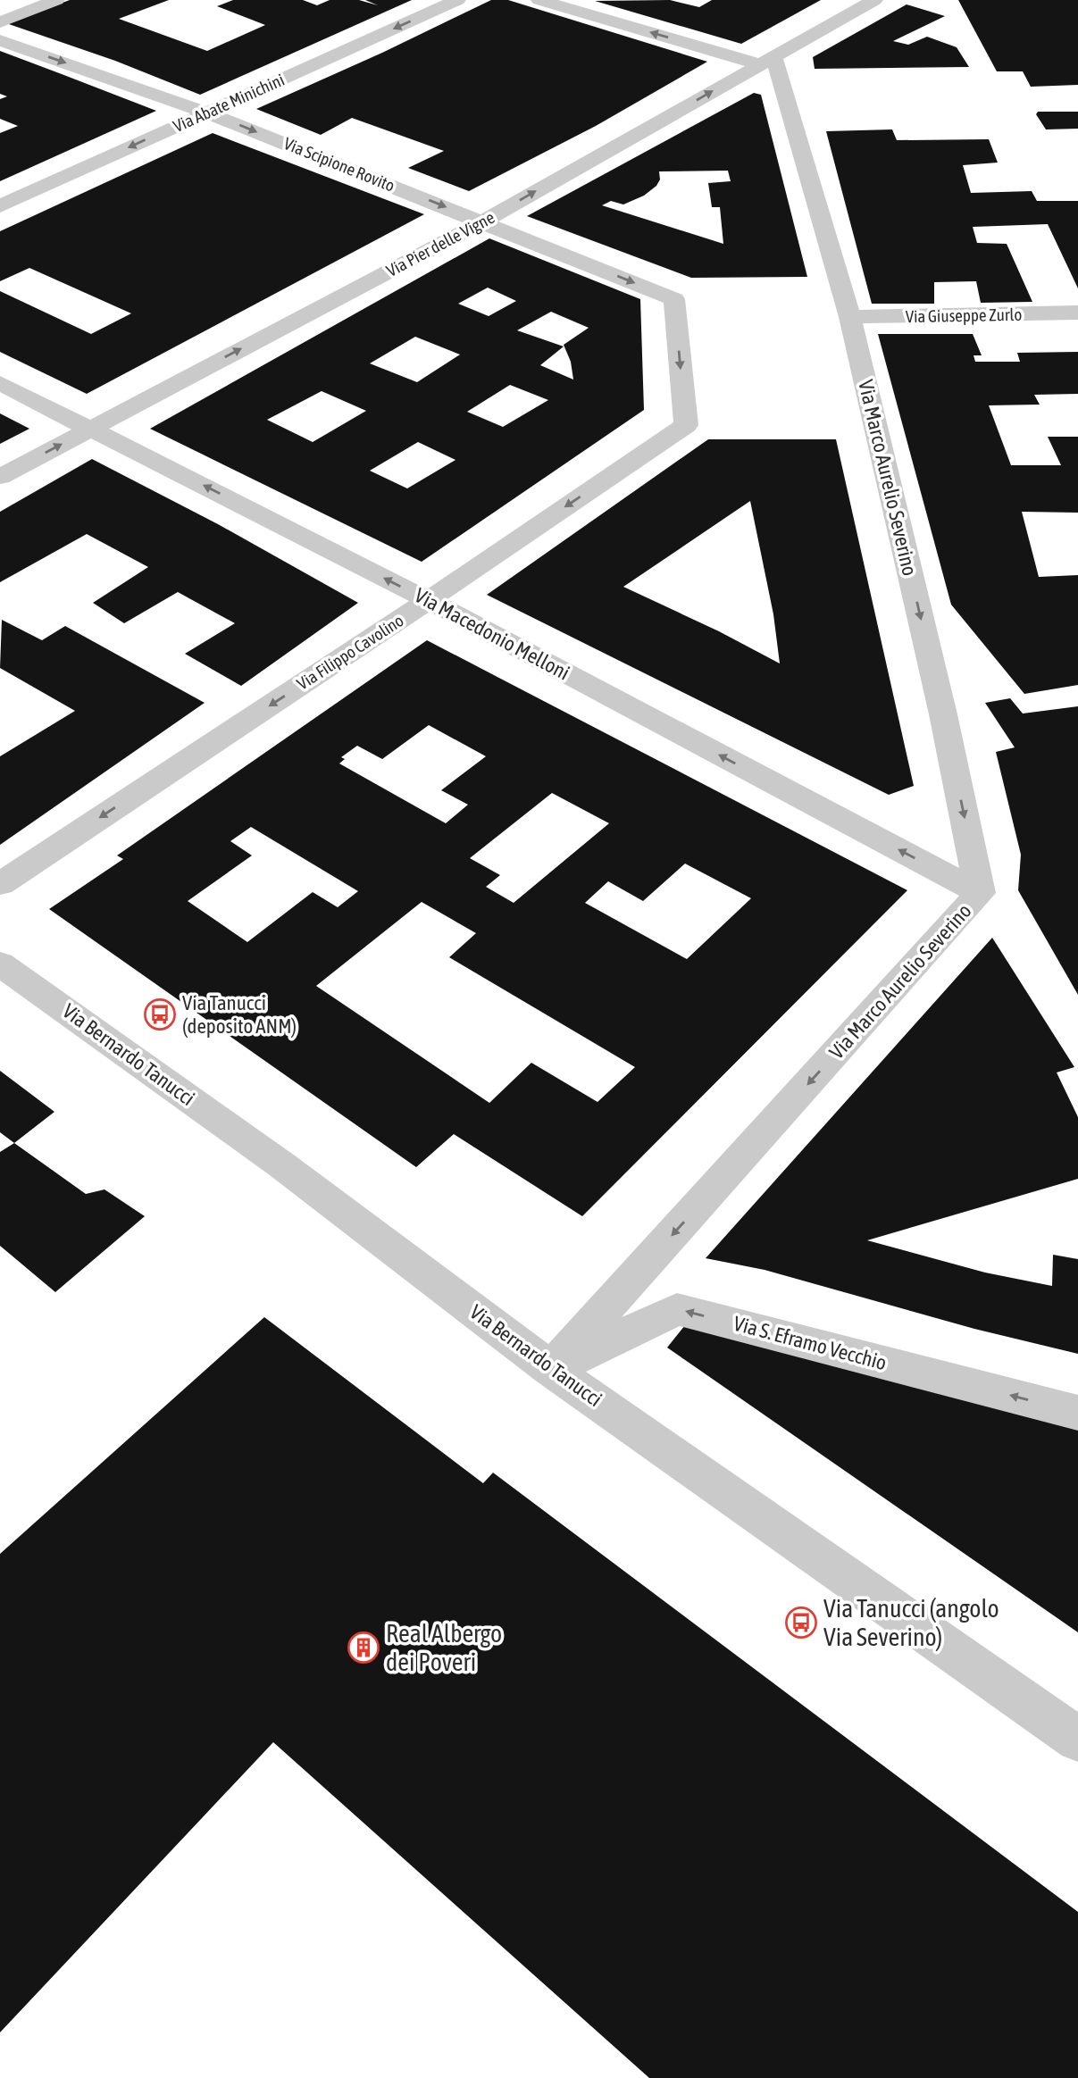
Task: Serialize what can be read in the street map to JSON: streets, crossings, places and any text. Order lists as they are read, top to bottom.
{
  "streets": {
    "street": [
      "Via Abate Minichini",
      "Via Scipione Rovito",
      "Via Pier delle Vigne",
      "Via Giuseppe Zurlo",
      "Via Marco Aurelio Severino",
      "Via Macedonio Melloni",
      "Via Filippo Cavolino",
      "Via Bernardo Tanucci",
      "Via S. Eframo Vecchio"
    ]
  },
  "crossings": [
    ["Via Abate Minichini", "Via Scipione Rovito"],
    ["Via Scipione Rovito", "Via Pier delle Vigne"],
    ["Via Scipione Rovito", "Via Filippo Cavolino"],
    ["Via Pier delle Vigne", "Via Marco Aurelio Severino"],
    ["Via Pier delle Vigne", "Via Macedonio Melloni"],
    ["Via Giuseppe Zurlo", "Via Marco Aurelio Severino"],
    ["Via Marco Aurelio Severino", "Via Macedonio Melloni"],
    ["Via Marco Aurelio Severino", "Via Bernardo Tanucci"],
    ["Via Marco Aurelio Severino", "Via S. Eframo Vecchio"],
    ["Via Macedonio Melloni", "Via Filippo Cavolino"],
    ["Via Bernardo Tanucci", "Via S. Eframo Vecchio"]
  ],
  "one_way": [
    "Via Abate Minichini",
    "Via Pier delle Vigne",
    "Via Marco Aurelio Severino",
    "Via Macedonio Melloni",
    "Via Filippo Cavolino",
    "Via S. Eframo Vecchio"
  ],
  "places": {
    "bus stop": ["Via Tanucci (deposito ANM)", "Via Tanucci (angolo Via Severino)"],
    "building": ["Real Albergo dei Poveri"]
  }
}
